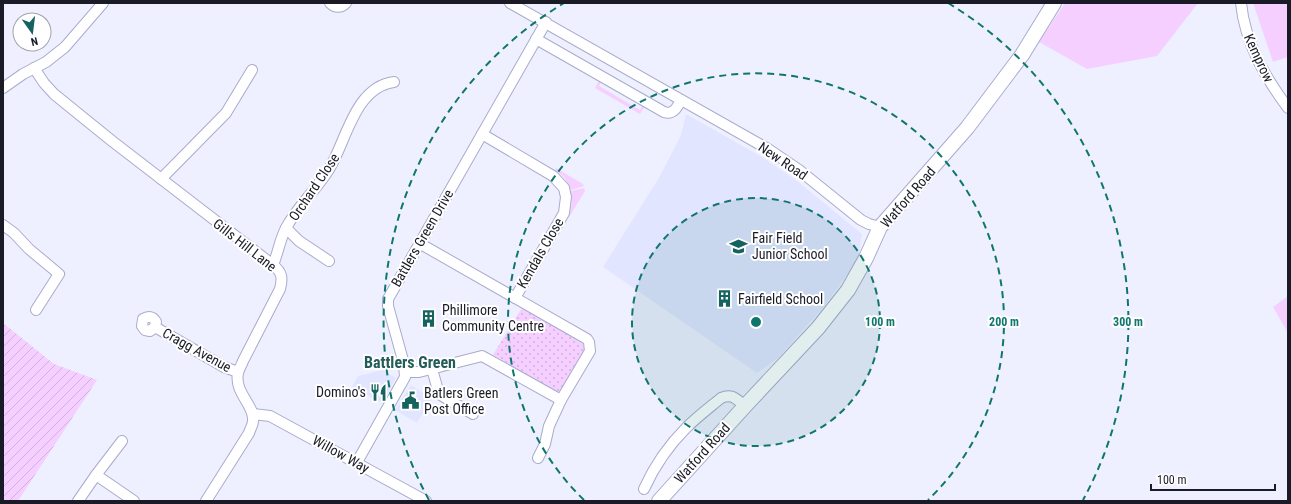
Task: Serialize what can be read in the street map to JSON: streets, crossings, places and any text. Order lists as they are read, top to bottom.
{
  "streets": {
    "main road": ["Watford Road"],
    "street": [
      "Kemprow",
      "New Road",
      "Orchard Close",
      "Battlers Green Drive",
      "Gills Hill Lane",
      "Kendals Close",
      "Cragg Avenue",
      "Willow Way"
    ]
  },
  "crossings": [
    ["New Road", "Watford Road"],
    ["New Road", "Battlers Green Drive"],
    ["Orchard Close", "Gills Hill Lane"],
    ["Battlers Green Drive", "Kendals Close"],
    ["Gills Hill Lane", "Cragg Avenue"]
  ],
  "districts": ["Battlers Green"],
  "places": {
    "school or university": ["Fair Field Junior School"],
    "building": ["Fairfield School", "Phillimore Community Centre"],
    "restaurant": ["Domino's"],
    "public building": ["Batlers Green Post Office"]
  },
  "scale_bar": "100 m",
  "north": "bottom",
  "rings": ["100 m", "200 m", "300 m"]
}
